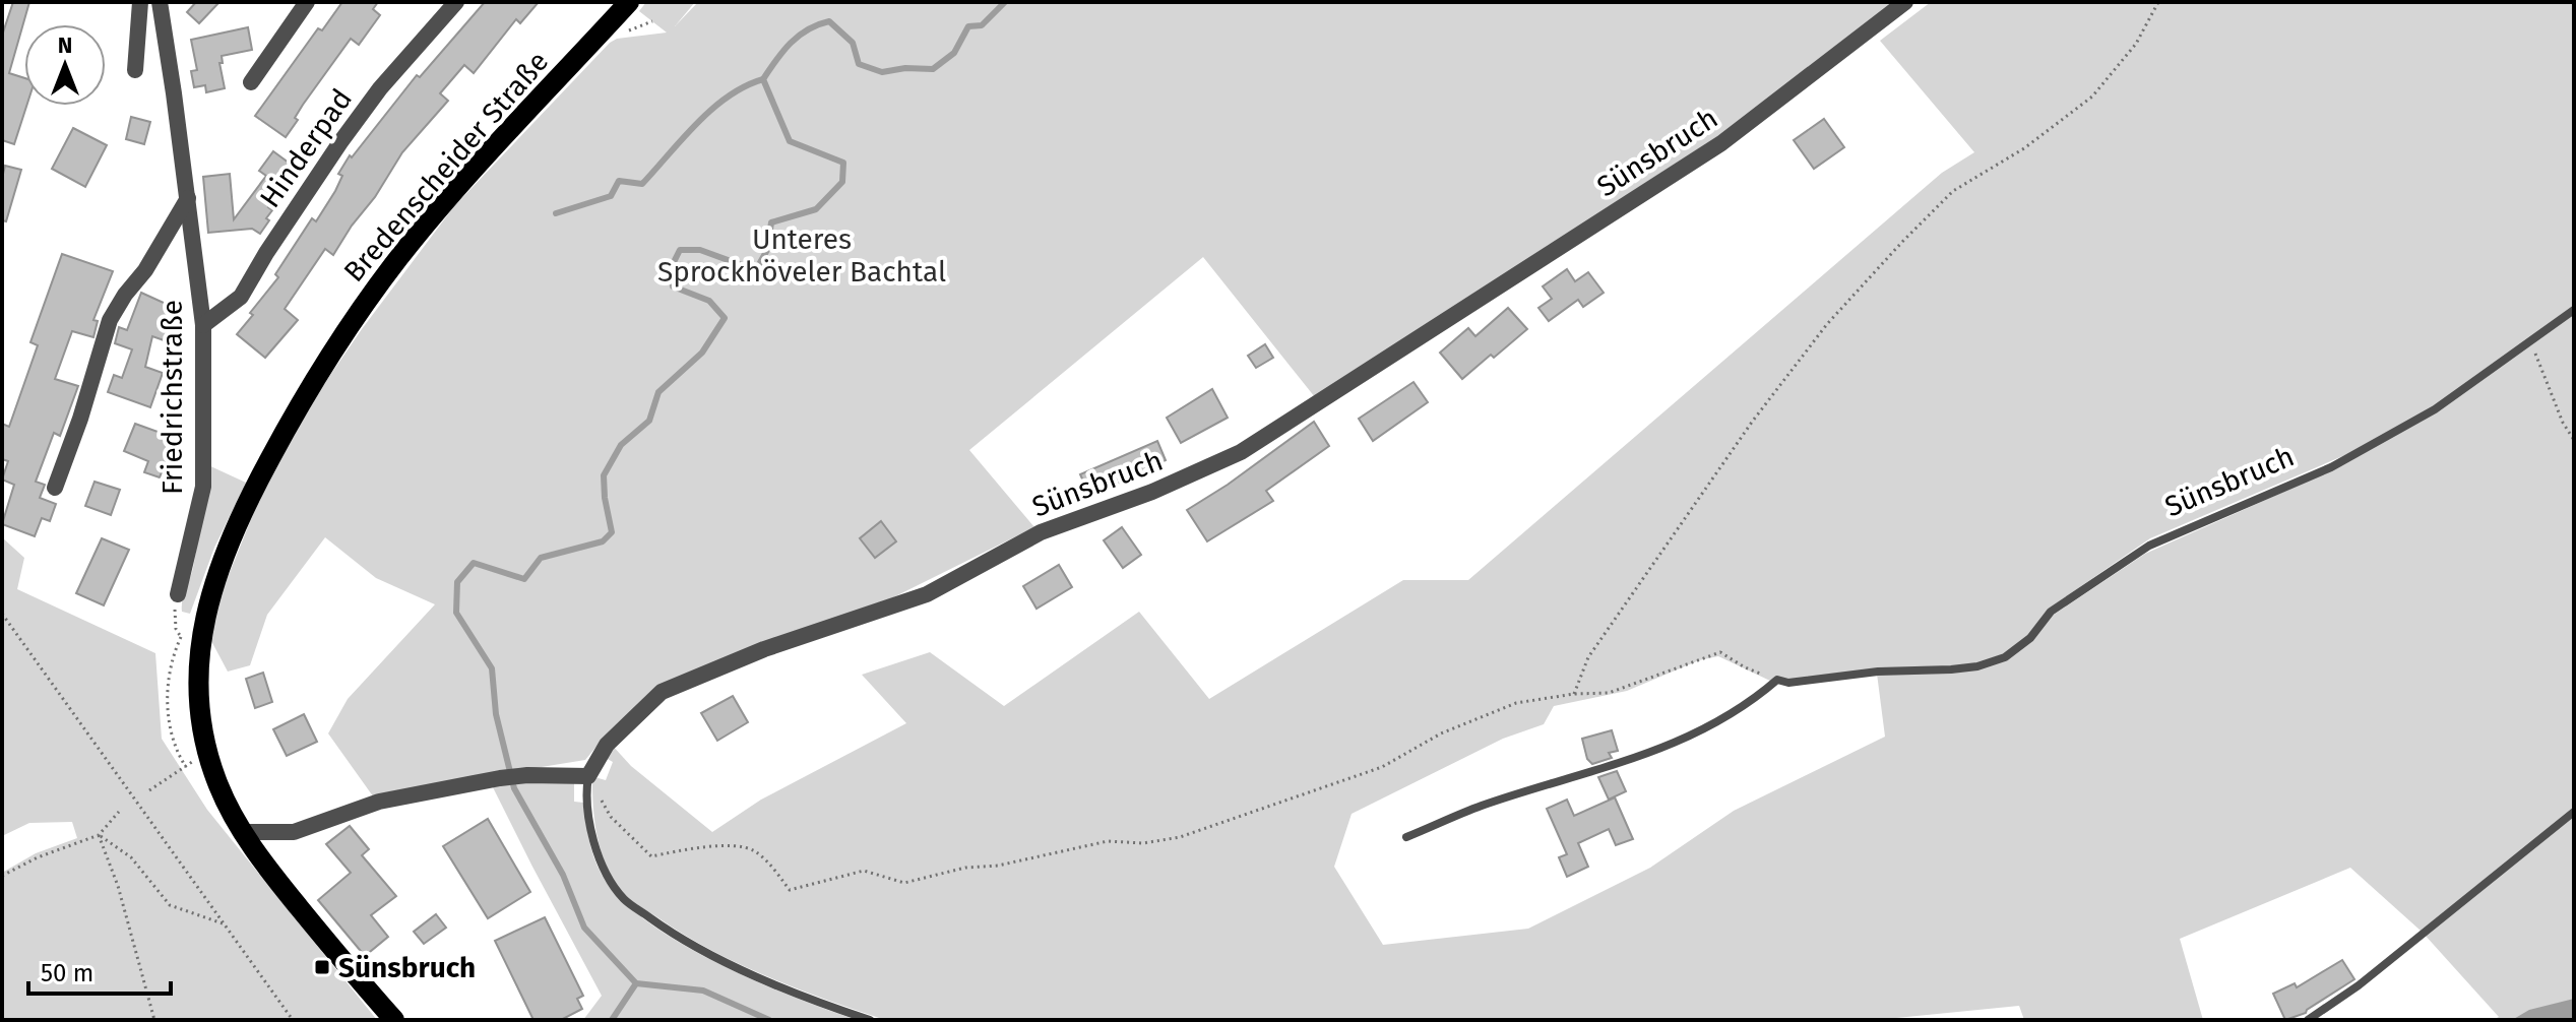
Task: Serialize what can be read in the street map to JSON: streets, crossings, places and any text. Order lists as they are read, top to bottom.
{
  "streets": {
    "main road": ["Bredenscheider Straße"],
    "street": ["Hinderpad", "Sünsbruch", "Friedrichstraße"]
  },
  "crossings": [
    ["Hinderpad", "Friedrichstraße"]
  ],
  "parks": ["Unteres Sprockhöveler Bachtal"],
  "places": {
    "transit": ["Sünsbruch"]
  },
  "scale_bar": "50 m",
  "north": "top"
}
